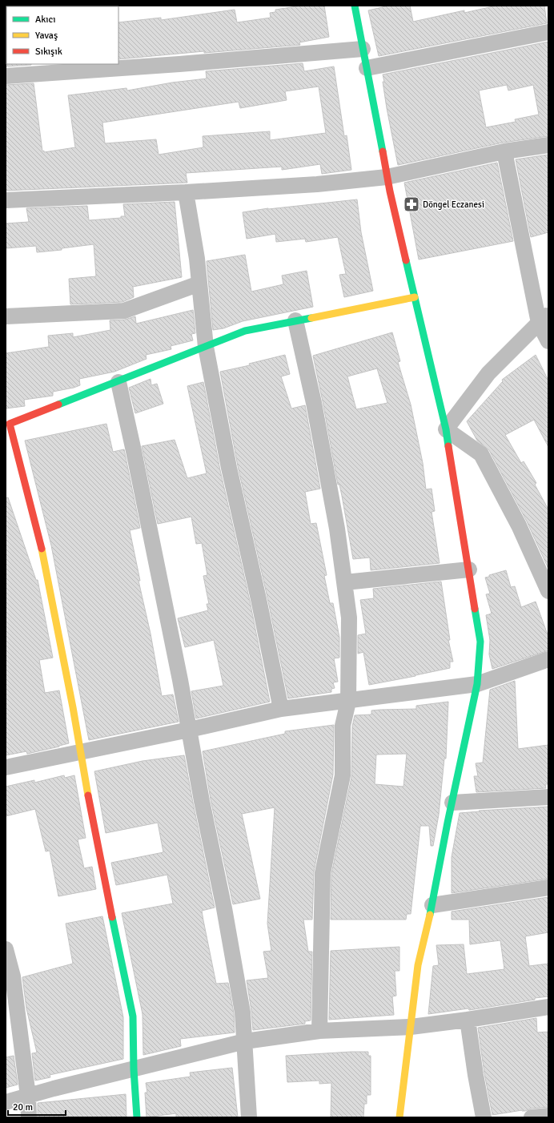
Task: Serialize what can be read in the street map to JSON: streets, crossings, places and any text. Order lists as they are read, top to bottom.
{
  "places": {
    "pharmacy": ["Döngel Eczanesi"]
  },
  "legend": ["Akıcı", "Yavaş", "Sıkışık"],
  "scale_bar": "20 m"
}
